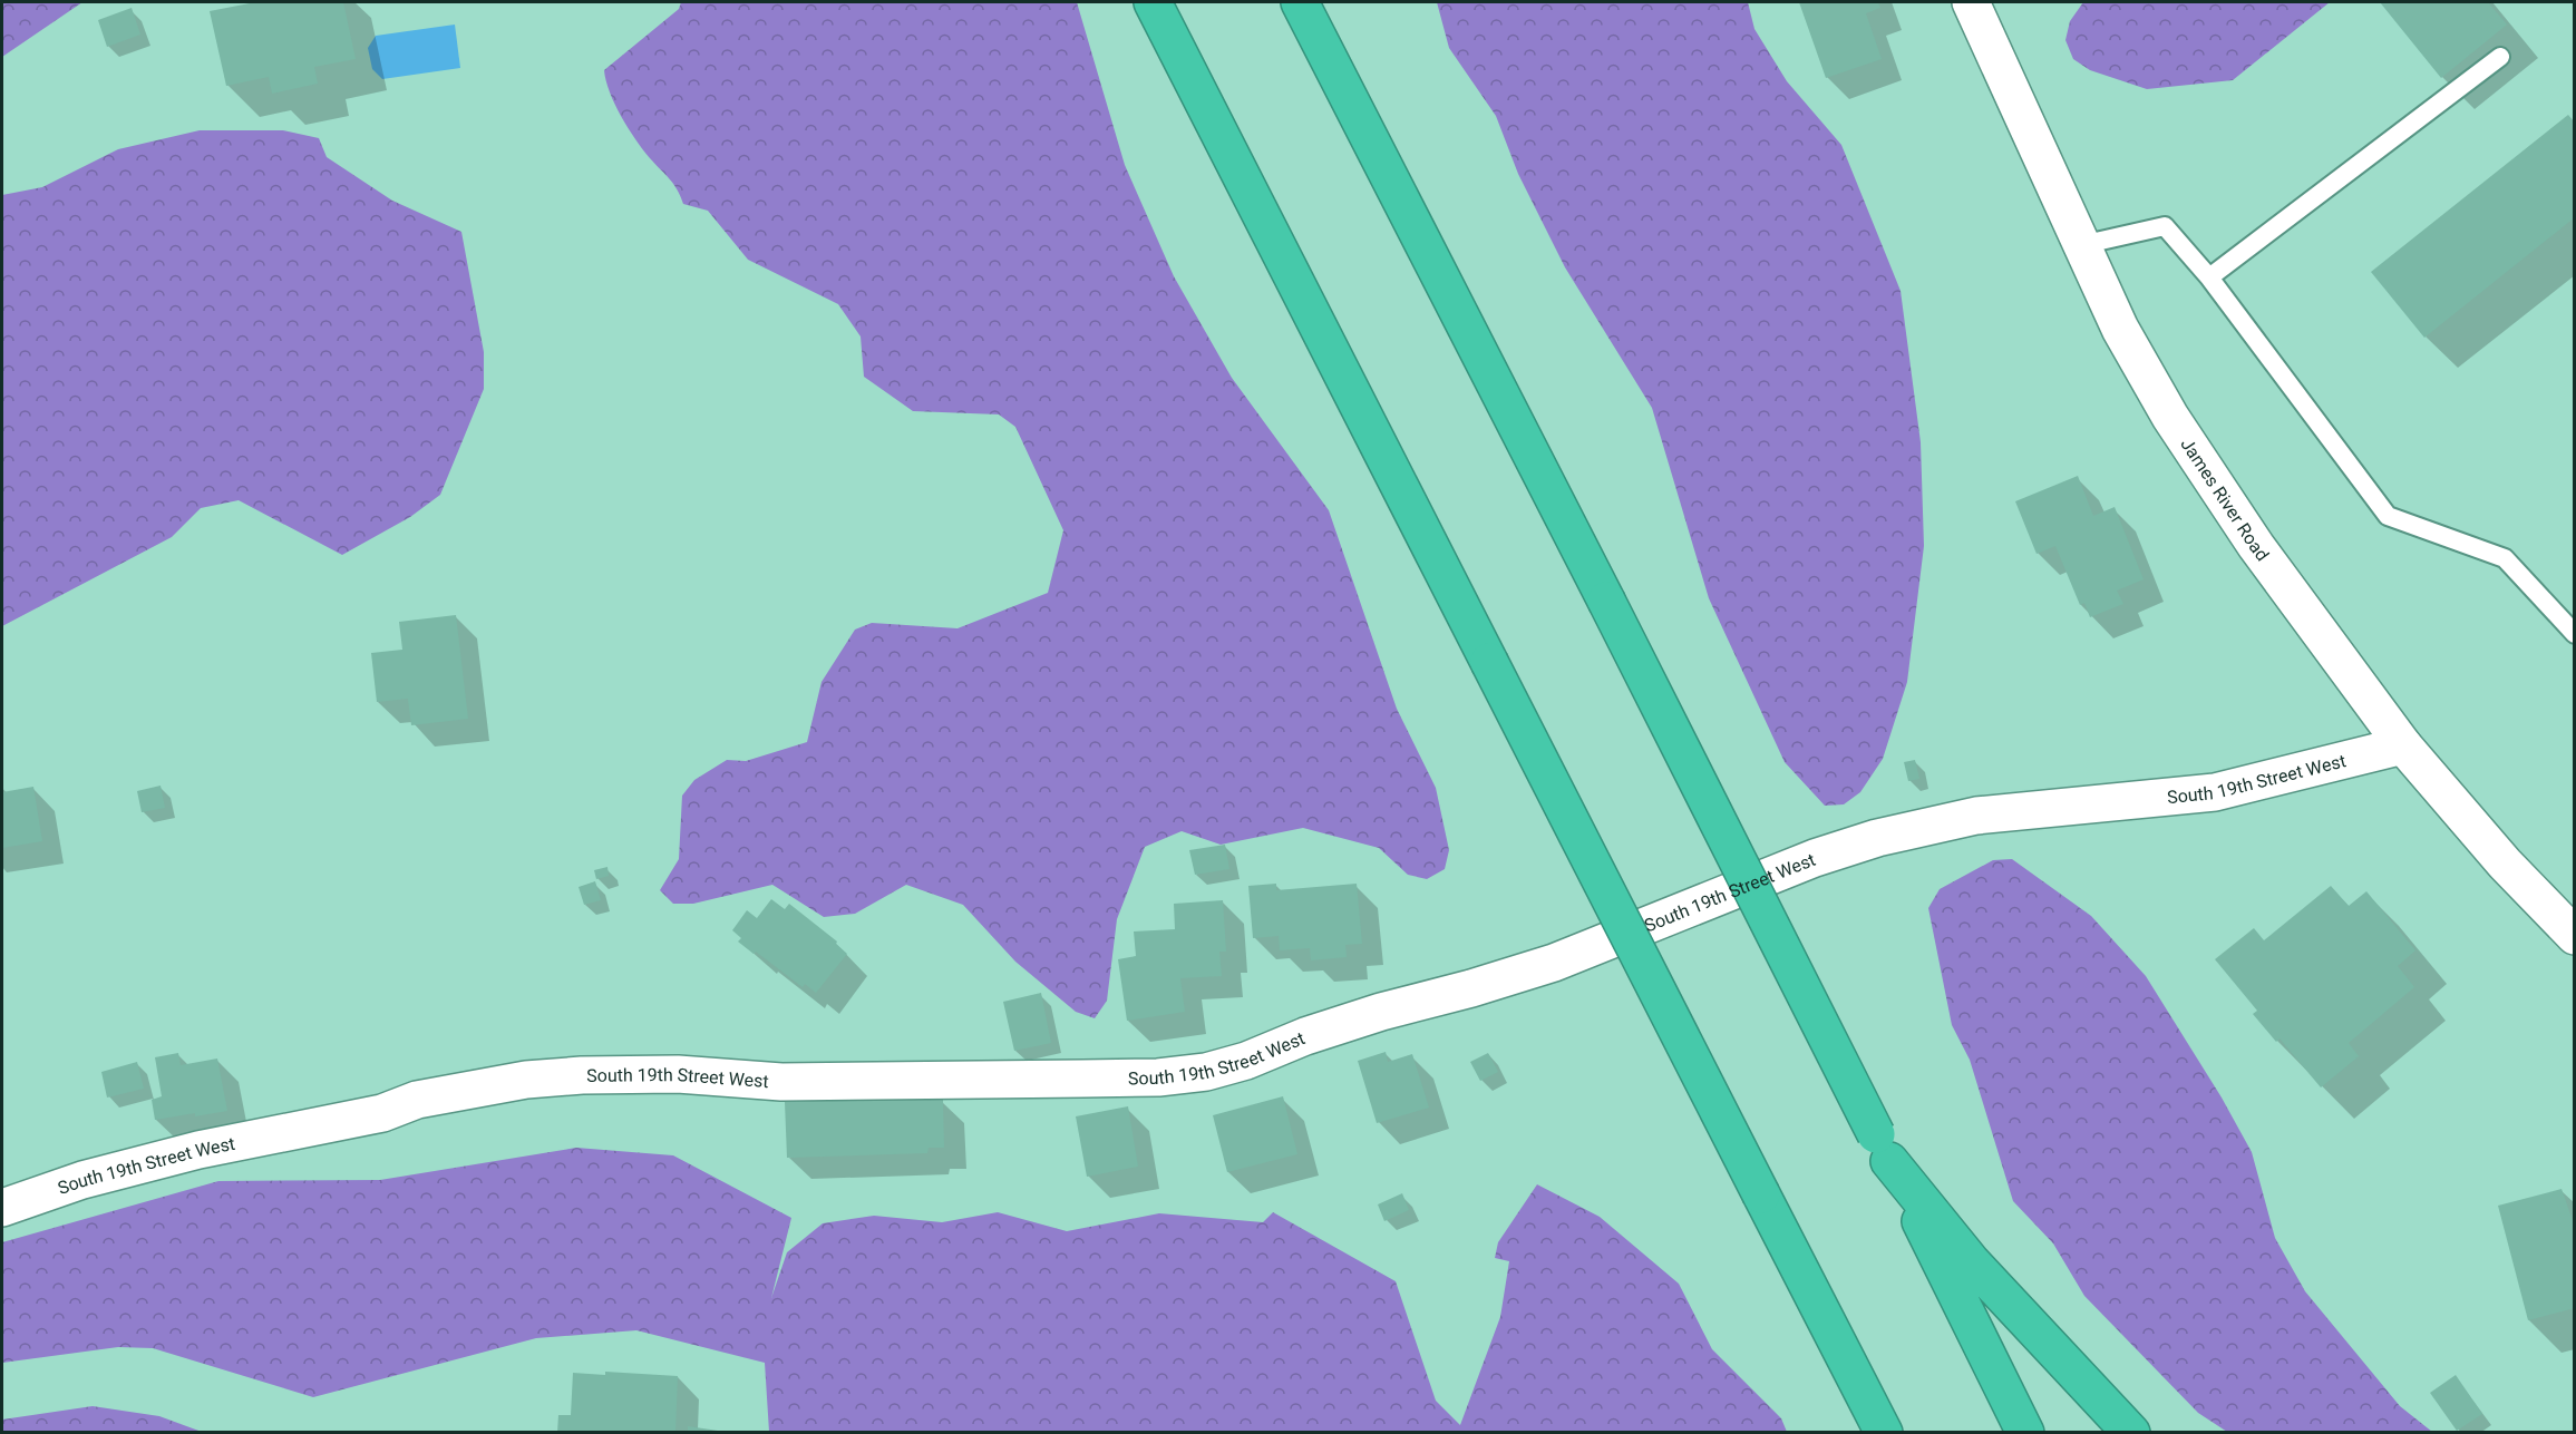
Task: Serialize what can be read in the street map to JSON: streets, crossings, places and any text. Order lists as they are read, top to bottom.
{
  "streets": {
    "street": ["James River Road", "South 19th Street West"]
  },
  "crossings": [
    ["James River Road", "South 19th Street West"]
  ]
}
